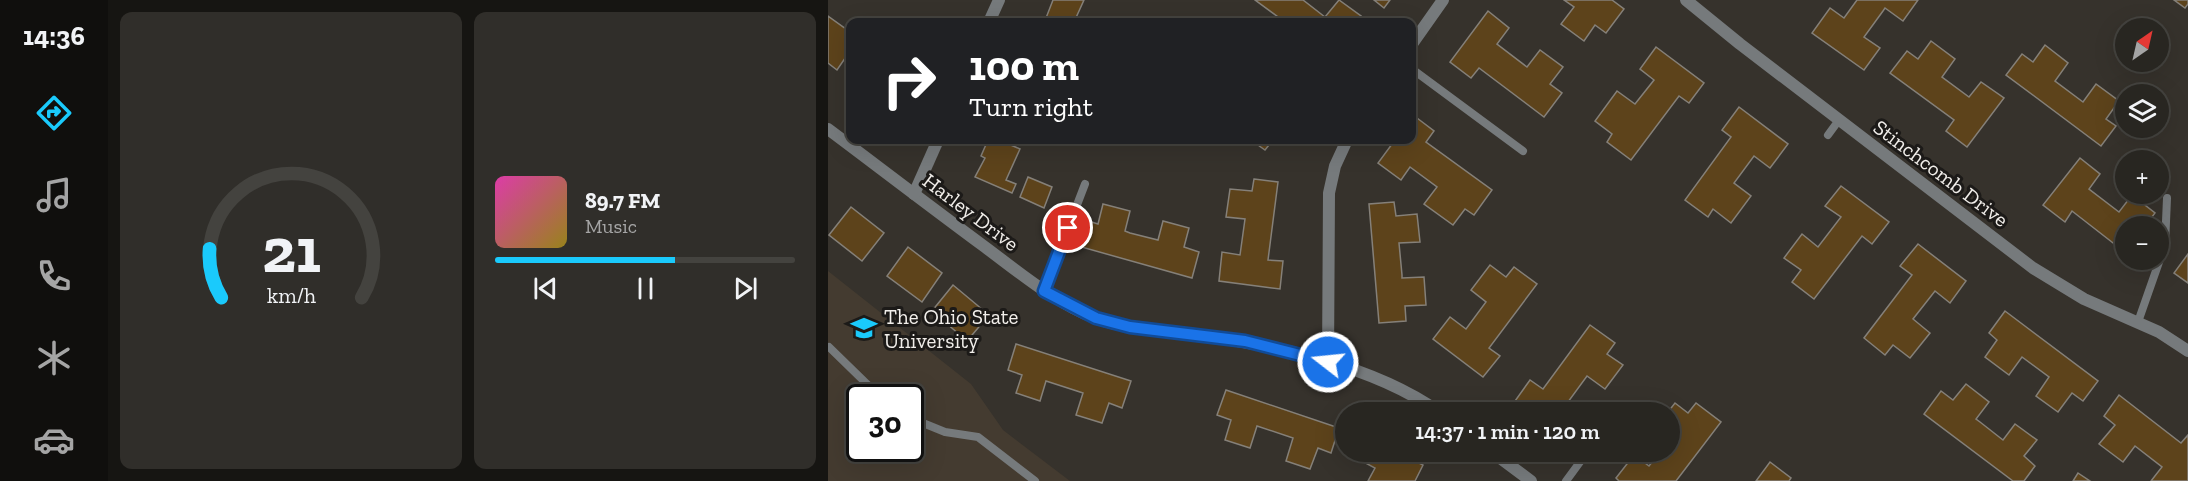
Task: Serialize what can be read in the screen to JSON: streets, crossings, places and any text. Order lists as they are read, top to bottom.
{
  "streets": {
    "street": ["Stinchcomb Drive", "Harley Drive"]
  },
  "places": {
    "school or university": ["The Ohio State University"]
  },
  "north": "top right",
  "page": {
    "tabs": "14:36",
    "map_buttons": ["+", "−"],
    "turn": ["100 m", "Turn right"],
    "song": ["89.7 FM", "Music"],
    "limit": "30",
    "trip": "14:37 · 1 min · 120 m",
    "gauge": ["21", "km/h"]
  }
}
